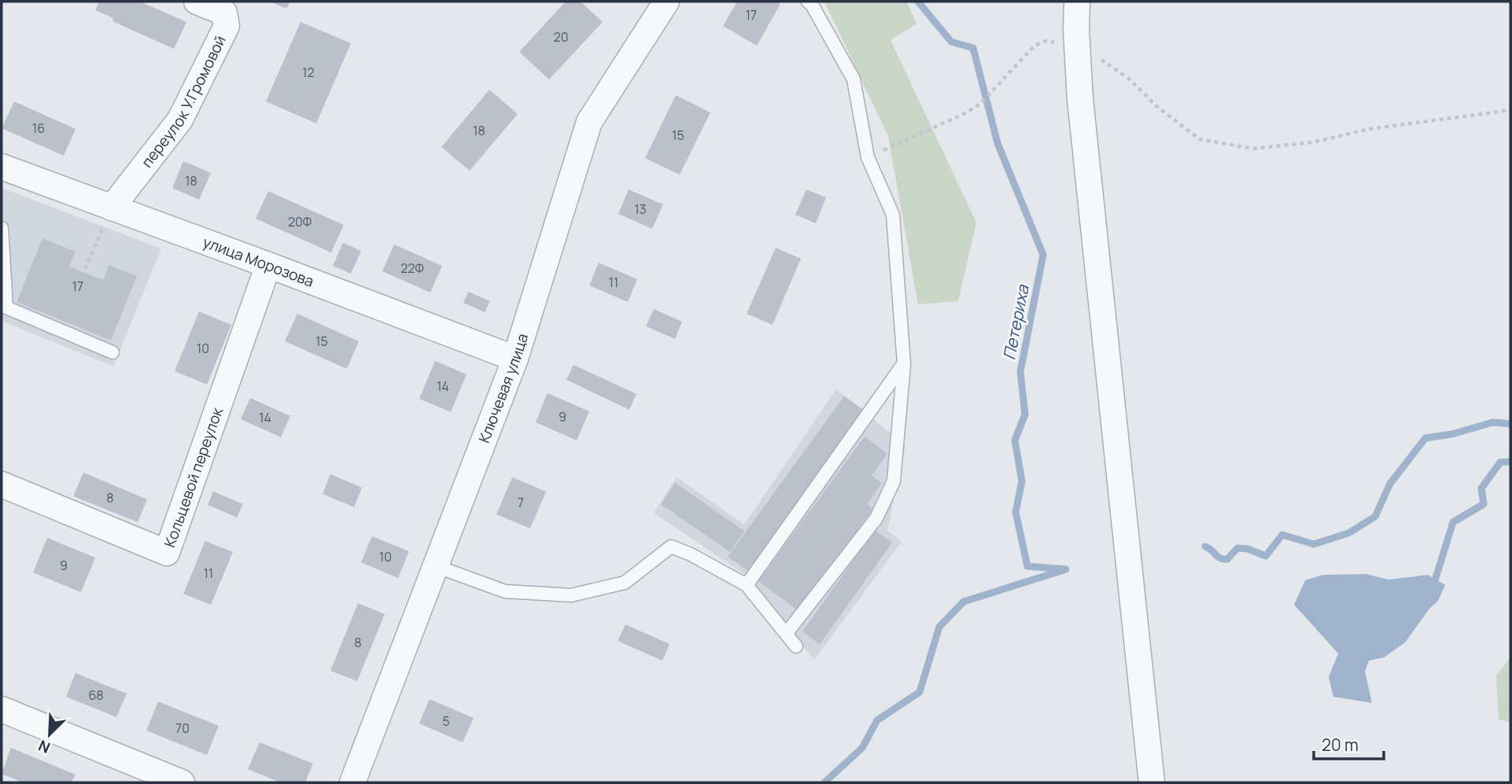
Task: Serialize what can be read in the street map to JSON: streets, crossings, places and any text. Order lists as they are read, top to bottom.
{
  "streets": {
    "street": [
      "переулок У.Громовой",
      "улица Морозова",
      "Ключевая улица",
      "Кольцевой переулок"
    ]
  },
  "crossings": [
    ["переулок У.Громовой", "улица Морозова"],
    ["улица Морозова", "Ключевая улица"],
    ["улица Морозова", "Кольцевой переулок"]
  ],
  "water": ["Петериха"],
  "house_numbers": [
    "17",
    "20",
    "12",
    "16",
    "18",
    "15",
    "18",
    "13",
    "20Ф",
    "22Ф",
    "11",
    "17",
    "15",
    "10",
    "14",
    "9",
    "14",
    "8",
    "7",
    "10",
    "9",
    "11",
    "8",
    "68",
    "5",
    "70"
  ],
  "scale_bar": "20 m",
  "north": "bottom left"
}
